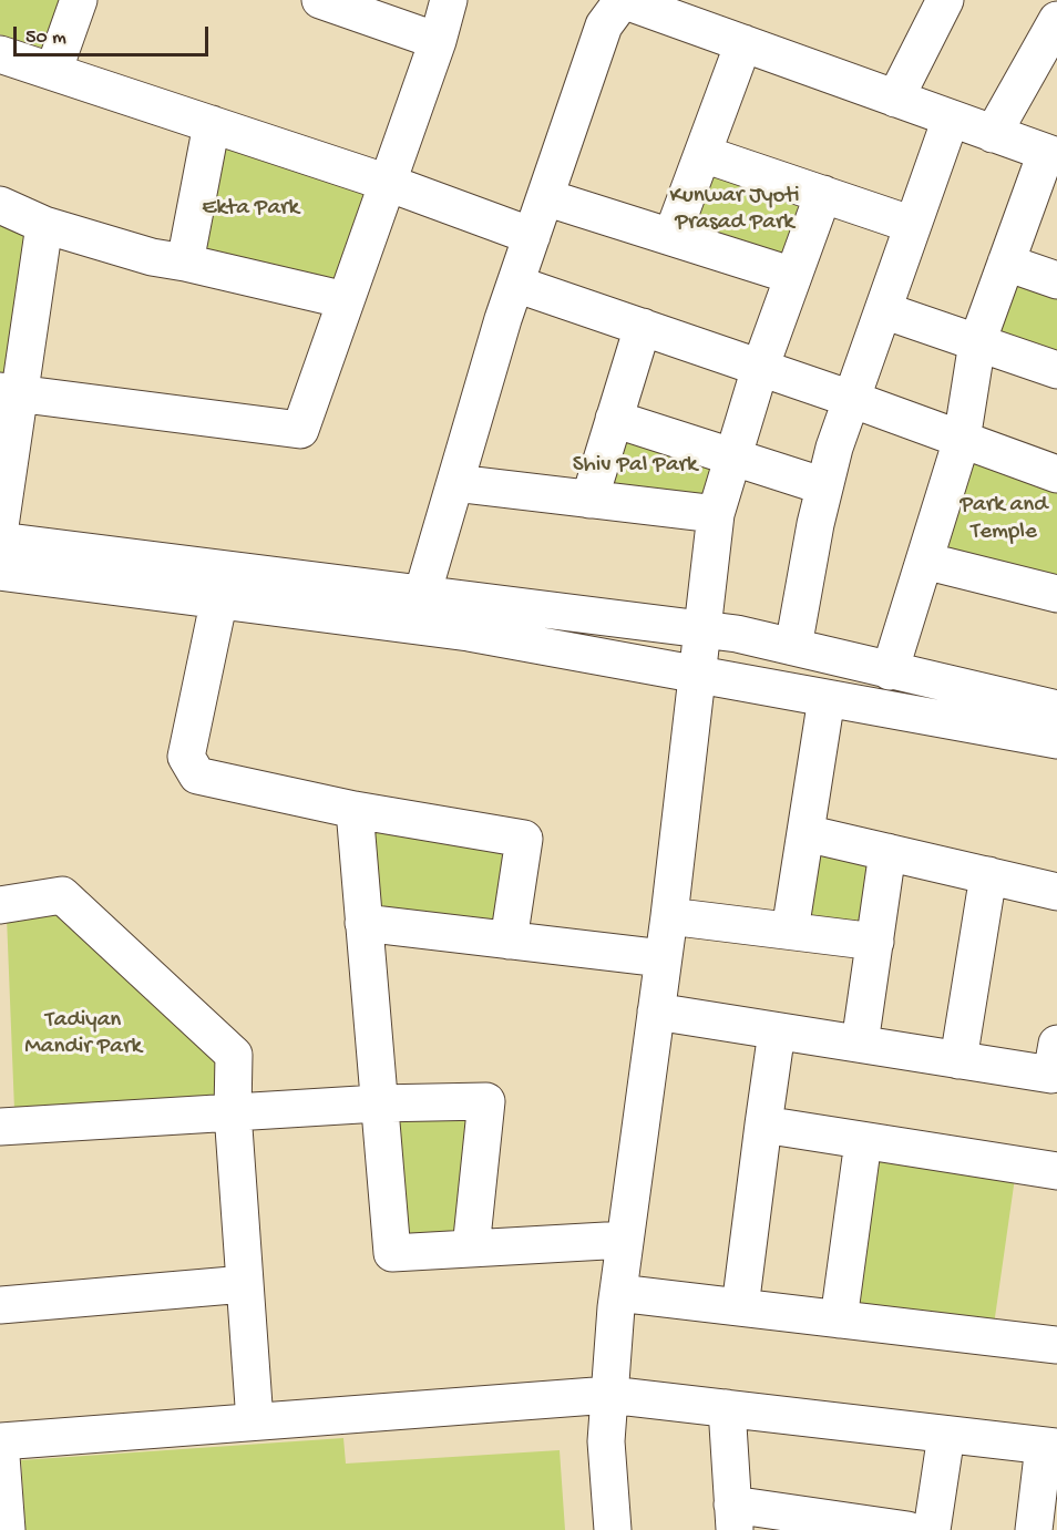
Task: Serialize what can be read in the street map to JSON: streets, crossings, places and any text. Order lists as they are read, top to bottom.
{
  "parks": [
    "Kunwar Jyoti Prasad Park",
    "Ekta Park",
    "Shiv Pal Park",
    "Park and Temple",
    "Tadiyan Mandir Park"
  ],
  "scale_bar": "50 m"
}
